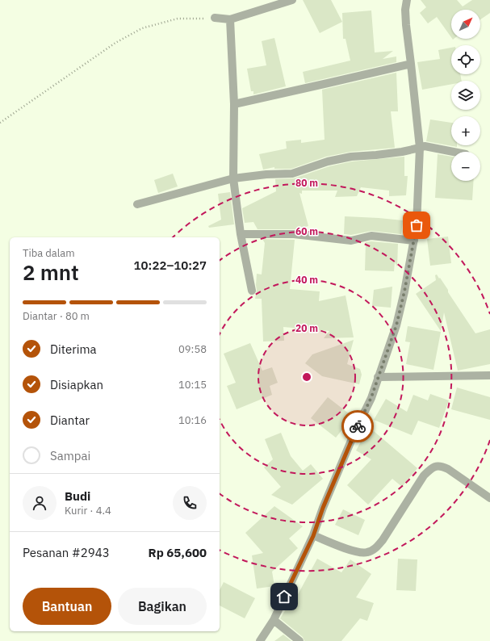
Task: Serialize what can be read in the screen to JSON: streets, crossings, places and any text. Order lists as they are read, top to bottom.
{
  "north": "top right",
  "page": {
    "map_buttons": ["+", "−"],
    "heading": ["2 mnt", "Tiba dalam", "10:22–10:27"],
    "panel": [
      "Budi",
      "Kurir · 4.4",
      "Pesanan #2943",
      "Rp 65,600"
    ],
    "bar": "Diantar · 80 m",
    "list": [
      ["Diterima", "09:58"],
      ["Disiapkan", "10:15"],
      ["Diantar", "10:16"],
      "Sampai"
    ],
    "buttons": ["Bantuan", "Bagikan"]
  },
  "rings": [
    "80 m",
    "60 m",
    "40 m",
    "20 m"
  ]
}
